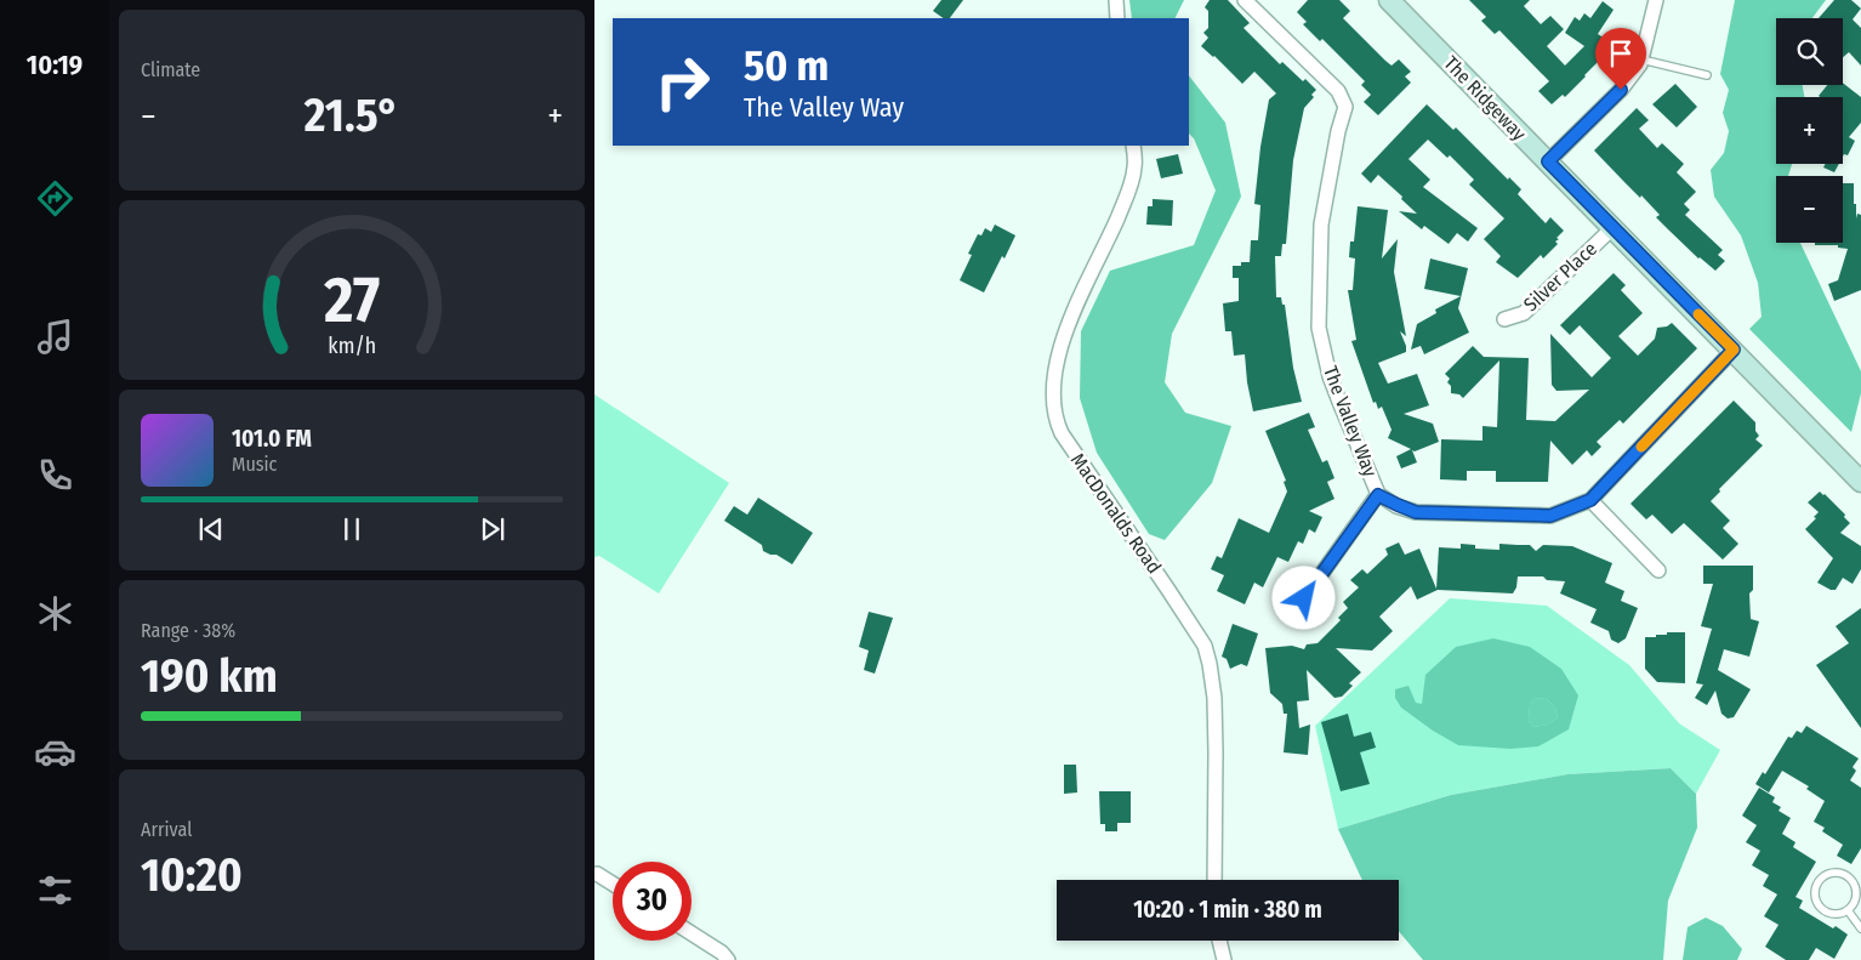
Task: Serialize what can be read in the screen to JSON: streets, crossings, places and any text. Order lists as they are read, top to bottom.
{
  "streets": {
    "street": [
      "The Ridgeway",
      "Silver Place",
      "The Valley Way",
      "MacDonalds Road"
    ]
  },
  "crossings": [
    ["The Ridgeway", "Silver Place"],
    ["The Ridgeway", "The Valley Way"]
  ],
  "page": {
    "tabs": "10:19",
    "tile": [
      "Climate",
      ["Range · 38%", "190 km"],
      ["Arrival", "10:20"]
    ],
    "map_buttons": ["+", "−"],
    "turn": ["50 m", "The Valley Way"],
    "heat": ["−", "21.5°", "+"],
    "song": ["101.0 FM", "Music"],
    "limit": "30",
    "trip": "10:20 · 1 min · 380 m",
    "gauge": ["27", "km/h"]
  }
}
